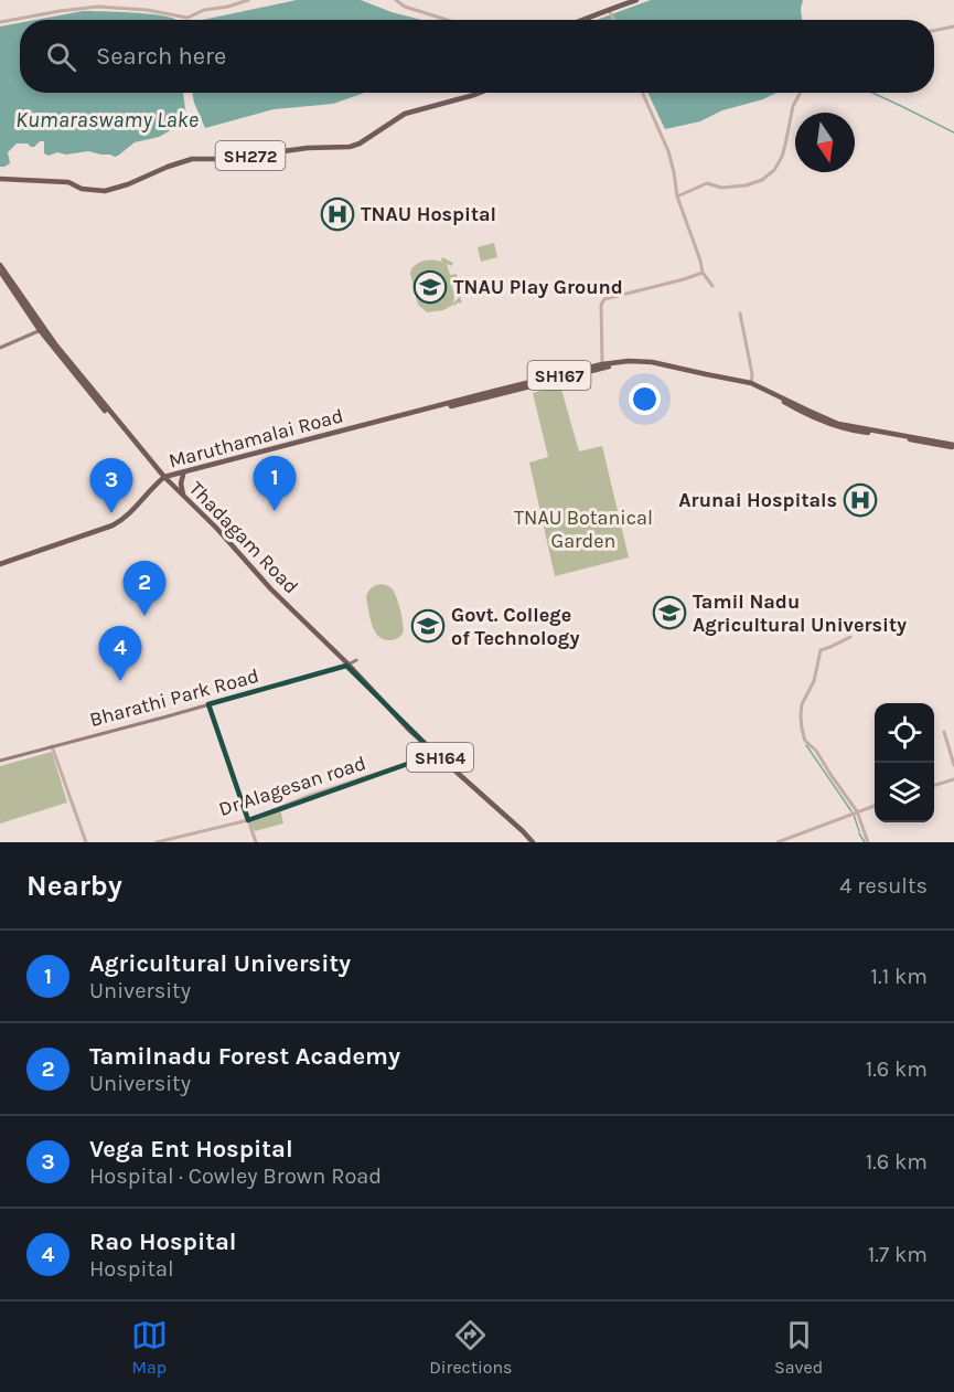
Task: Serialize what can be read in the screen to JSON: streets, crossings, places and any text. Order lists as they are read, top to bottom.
{
  "streets": {
    "main road": [
      "SH272",
      "SH167",
      "Maruthamalai Road",
      "Thadagam Road",
      "Bharathi Park Road",
      "SH164"
    ],
    "street": ["Dr Alagesan road"]
  },
  "crossings": [
    ["SH167", "Maruthamalai Road"],
    ["SH167", "Thadagam Road"],
    ["Maruthamalai Road", "Thadagam Road"],
    ["Thadagam Road", "Bharathi Park Road"],
    ["Thadagam Road", "Dr Alagesan road"]
  ],
  "water": ["Kumaraswamy Lake"],
  "parks": ["TNAU Botanical Garden"],
  "places": {
    "hospital": ["TNAU Hospital", "Arunai Hospitals"],
    "school or university": ["TNAU Play Ground", "Tamil Nadu Agricultural University", "Govt. College of Technology"]
  },
  "north": "bottom",
  "page": {
    "search": "Search here",
    "pins": [
      "1",
      "3",
      "2",
      "4"
    ],
    "heading": ["Nearby", "4 results"],
    "list": [
      {
        "mark": "1",
        "name": "Agricultural University",
        "note": "University",
        "value": "1.1 km"
      },
      {
        "mark": "2",
        "name": "Tamilnadu Forest Academy",
        "note": "University",
        "value": "1.6 km"
      },
      {
        "mark": "3",
        "name": "Vega Ent Hospital",
        "note": "Hospital · Cowley Brown Road",
        "value": "1.6 km"
      },
      {
        "mark": "4",
        "name": "Rao Hospital",
        "note": "Hospital",
        "value": "1.7 km"
      }
    ],
    "nav": ["Map", "Directions", "Saved"]
  }
}
